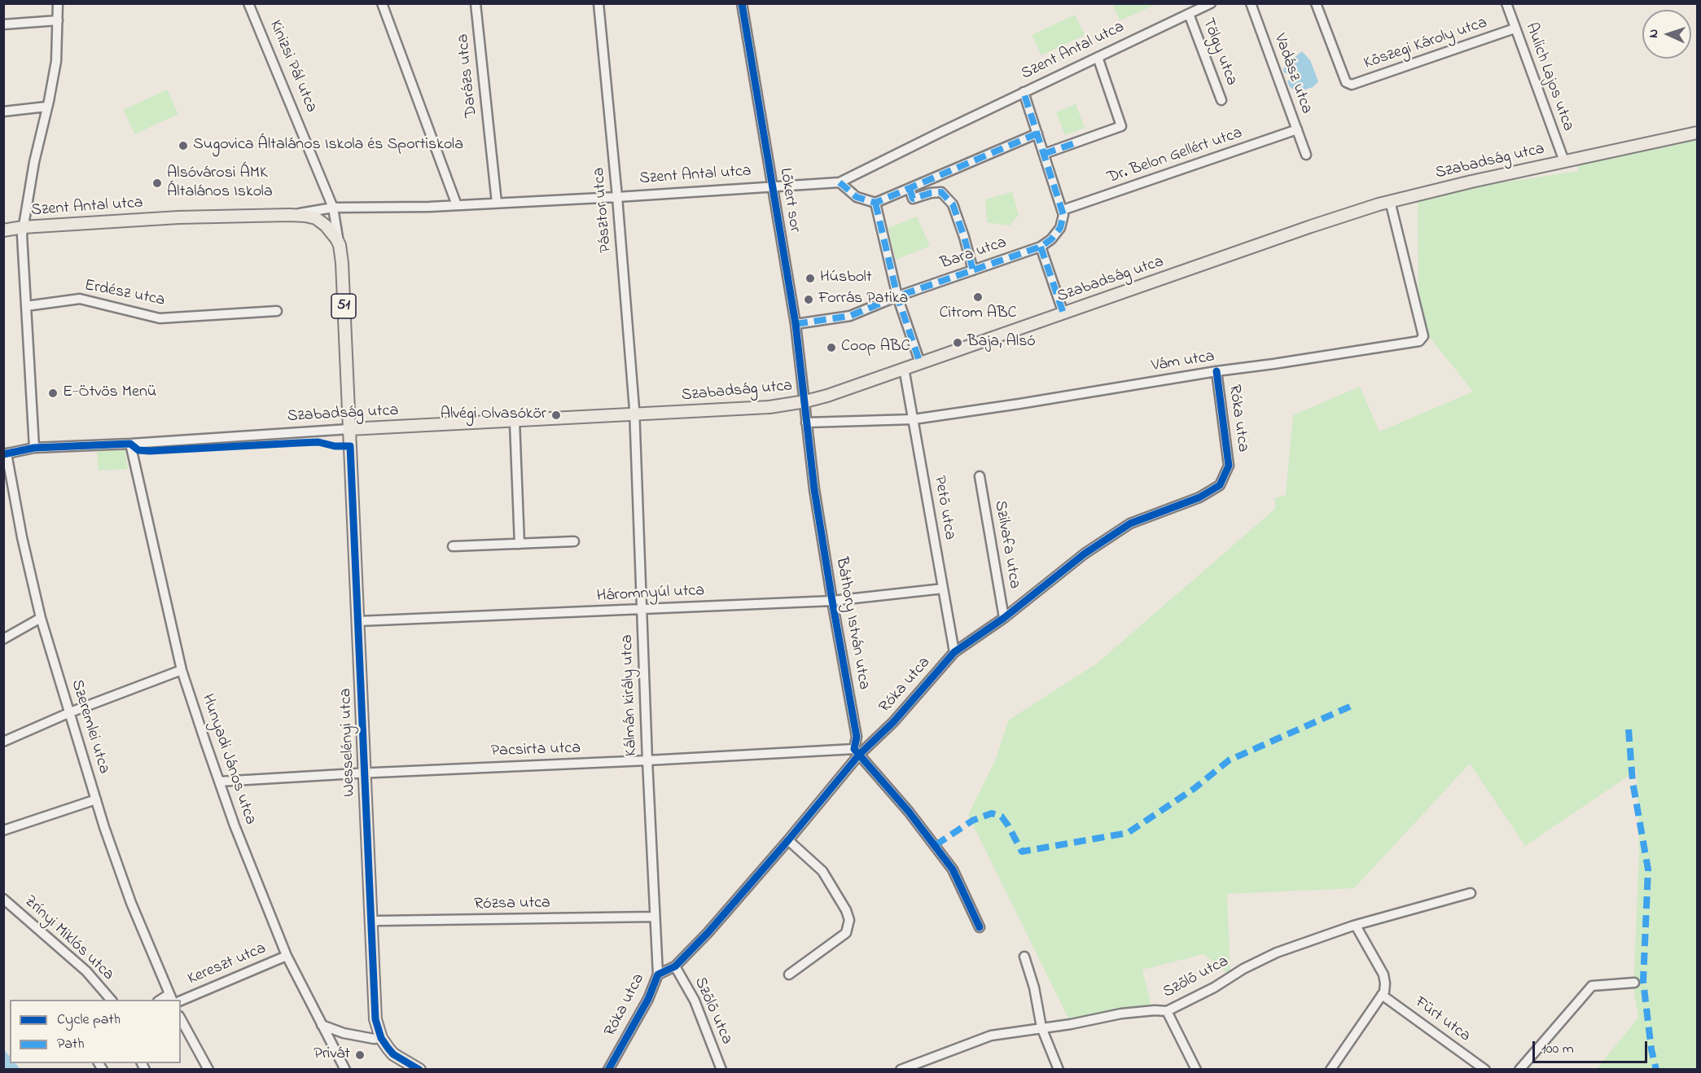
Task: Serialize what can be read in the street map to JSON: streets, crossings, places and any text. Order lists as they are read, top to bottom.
{
  "streets": {
    "main road": [
      "Szent Antal utca",
      "Kinizsi Pál utca",
      "Szabadság utca",
      "51",
      "Wesselényi utca"
    ],
    "street": [
      "Kőszegi Károly utca",
      "Tölgy utca",
      "Vadász utca",
      "Darázs utca",
      "Aulich Lajos utca",
      "Dr. Belon Gellért utca",
      "Lőkert sor",
      "Pásztor utca",
      "Bara utca",
      "Erdész utca",
      "Vám utca",
      "Róka utca",
      "Pető utca",
      "Szilvafa utca",
      "Háromnyúl utca",
      "Báthory István utca",
      "Kálmán király utca",
      "Szeremlei utca",
      "Pacsirta utca",
      "Hunyadi János utca",
      "Rózsa utca",
      "Zrínyi Miklós utca",
      "Kereszt utca",
      "Szőlő utca",
      "Fürt utca"
    ]
  },
  "crossings": [
    ["Kőszegi Károly utca", "Aulich Lajos utca"],
    ["Szent Antal utca", "Tölgy utca"],
    ["Szent Antal utca", "Kinizsi Pál utca"],
    ["Szent Antal utca", "Darázs utca"],
    ["Szent Antal utca", "Lőkert sor"],
    ["Szent Antal utca", "Pásztor utca"],
    ["Kinizsi Pál utca", "Szabadság utca"],
    ["Kinizsi Pál utca", "Wesselényi utca"],
    ["Vadász utca", "Dr. Belon Gellért utca"],
    ["Aulich Lajos utca", "Szabadság utca"],
    ["Dr. Belon Gellért utca", "Bara utca"],
    ["Szabadság utca", "Lőkert sor"],
    ["Szabadság utca", "Pásztor utca"],
    ["Szabadság utca", "Vám utca"],
    ["Szabadság utca", "Pető utca"],
    ["Szabadság utca", "Báthory István utca"],
    ["Szabadság utca", "Kálmán király utca"],
    ["Szabadság utca", "Szeremlei utca"],
    ["Szabadság utca", "Wesselényi utca"],
    ["Szabadság utca", "Hunyadi János utca"],
    ["Lőkert sor", "Bara utca"],
    ["Lőkert sor", "Báthory István utca"],
    ["Pásztor utca", "Kálmán király utca"],
    ["51", "Wesselényi utca"],
    ["Vám utca", "Róka utca"],
    ["Vám utca", "Pető utca"],
    ["Vám utca", "Báthory István utca"],
    ["Róka utca", "Pető utca"],
    ["Róka utca", "Szilvafa utca"],
    ["Róka utca", "Báthory István utca"],
    ["Róka utca", "Kálmán király utca"],
    ["Róka utca", "Pacsirta utca"],
    ["Róka utca", "Szőlő utca"],
    ["Pető utca", "Háromnyúl utca"],
    ["Háromnyúl utca", "Báthory István utca"],
    ["Háromnyúl utca", "Kálmán király utca"],
    ["Háromnyúl utca", "Wesselényi utca"],
    ["Báthory István utca", "Pacsirta utca"],
    ["Kálmán király utca", "Pacsirta utca"],
    ["Kálmán király utca", "Rózsa utca"],
    ["Wesselényi utca", "Pacsirta utca"],
    ["Wesselényi utca", "Rózsa utca"],
    ["Pacsirta utca", "Hunyadi János utca"],
    ["Hunyadi János utca", "Kereszt utca"]
  ],
  "places": [
    "Sugovica Általános Iskola és Sportiskola",
    "Alsóvárosi ÁMK Általános Iskola",
    "Húsbolt",
    "Citrom ABC",
    "Forrás Patika",
    "Baja, Alsó",
    "Coop ABC",
    "E-Ötvös Menü",
    "Alvégi Olvasókör",
    "Privát"
  ],
  "legend": ["Cycle path", "Path"],
  "scale_bar": "100 m",
  "north": "left"
}
